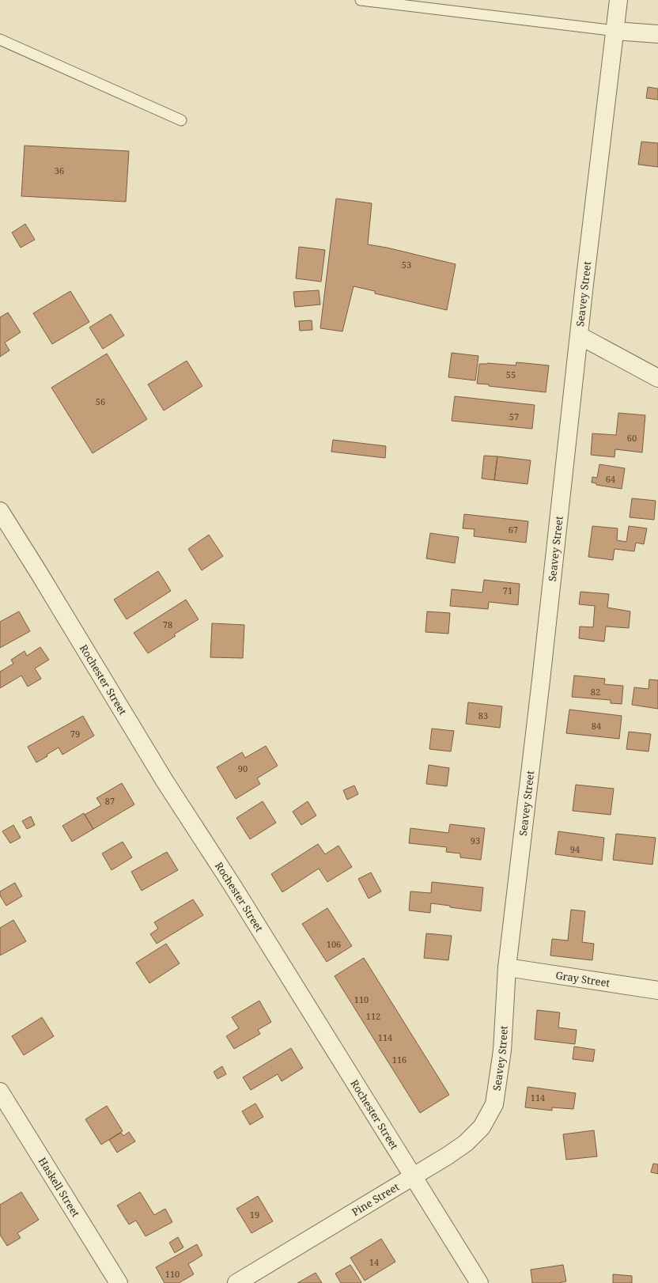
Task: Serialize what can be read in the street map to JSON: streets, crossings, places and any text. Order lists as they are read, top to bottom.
{
  "streets": {
    "street": [
      "Seavey Street",
      "Rochester Street",
      "Gray Street",
      "Haskell Street",
      "Pine Street"
    ]
  },
  "crossings": [
    ["Seavey Street", "Gray Street"],
    ["Seavey Street", "Pine Street"],
    ["Rochester Street", "Pine Street"]
  ],
  "house_numbers": [
    "36",
    "53",
    "55",
    "56",
    "57",
    "60",
    "64",
    "67",
    "71",
    "78",
    "82",
    "83",
    "84",
    "79",
    "90",
    "87",
    "93",
    "94",
    "106",
    "110",
    "112",
    "114",
    "116",
    "114",
    "19",
    "14",
    "110"
  ]
}
